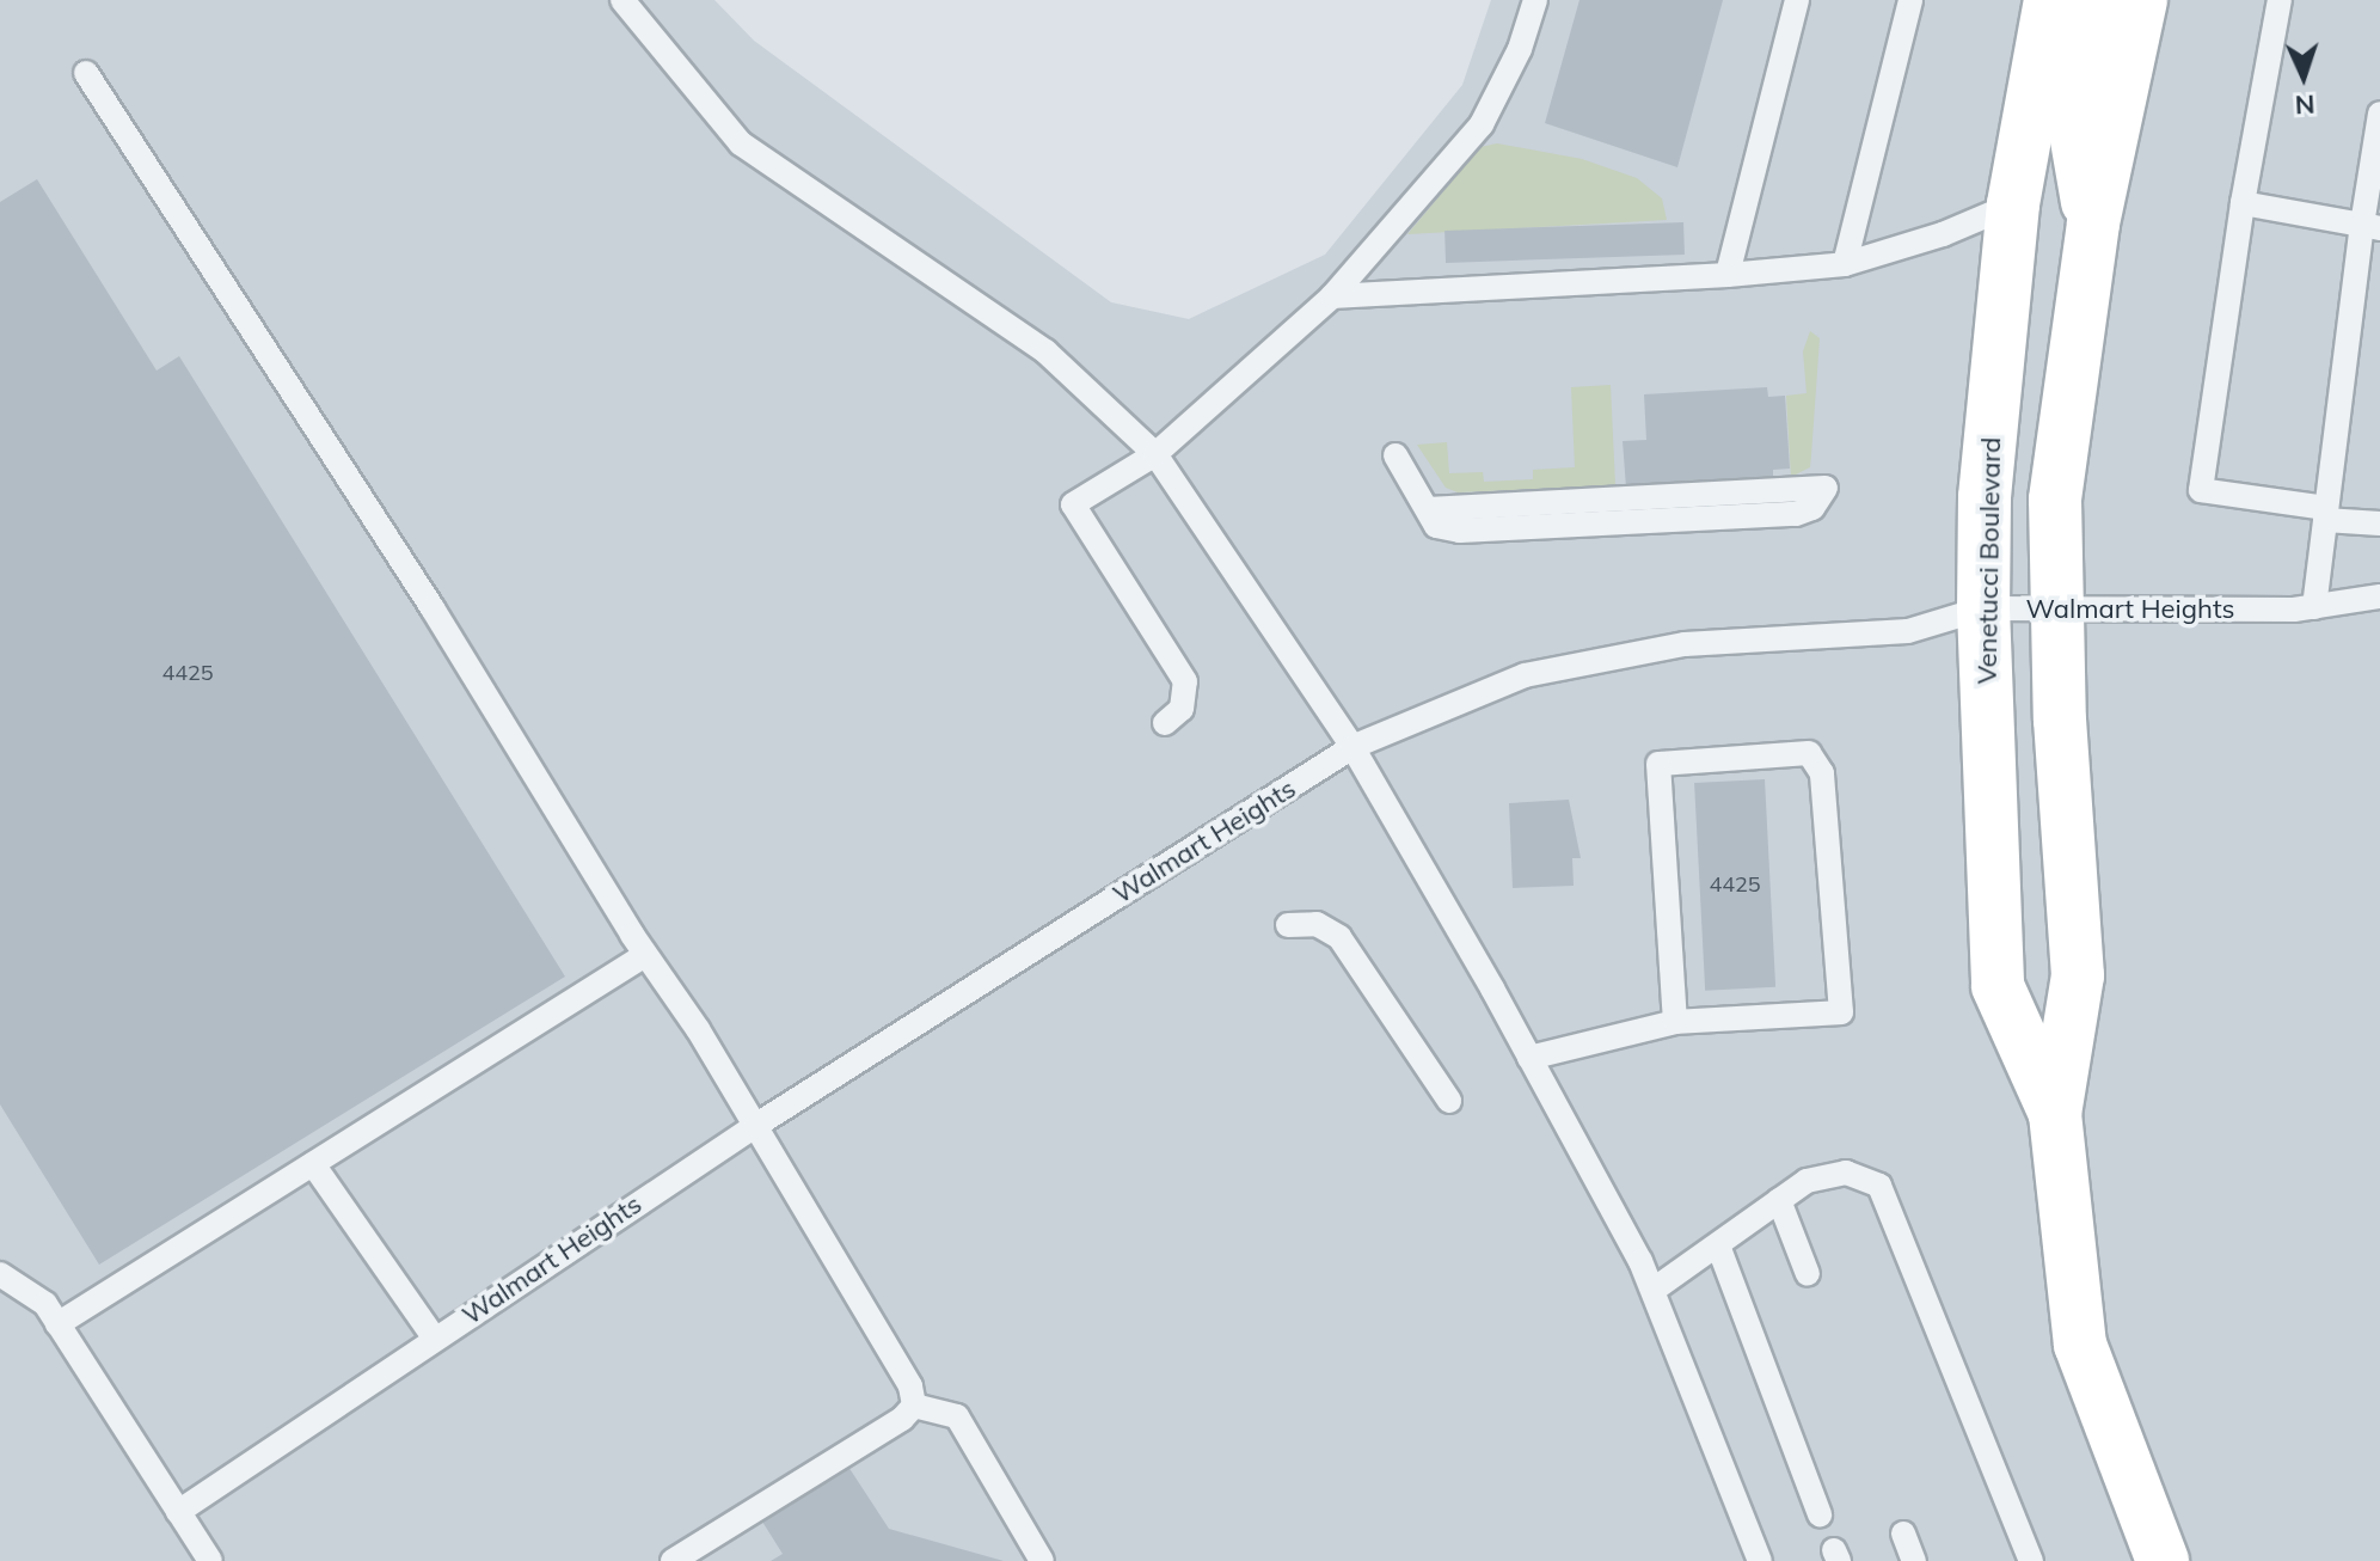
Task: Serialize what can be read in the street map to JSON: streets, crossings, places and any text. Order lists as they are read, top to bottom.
{
  "streets": {
    "street": ["Venetucci Boulevard"],
    "lane": ["Walmart Heights"]
  },
  "crossings": [
    ["Venetucci Boulevard", "Walmart Heights"]
  ],
  "house_numbers": ["4425", "4425"],
  "north": "bottom"
}
